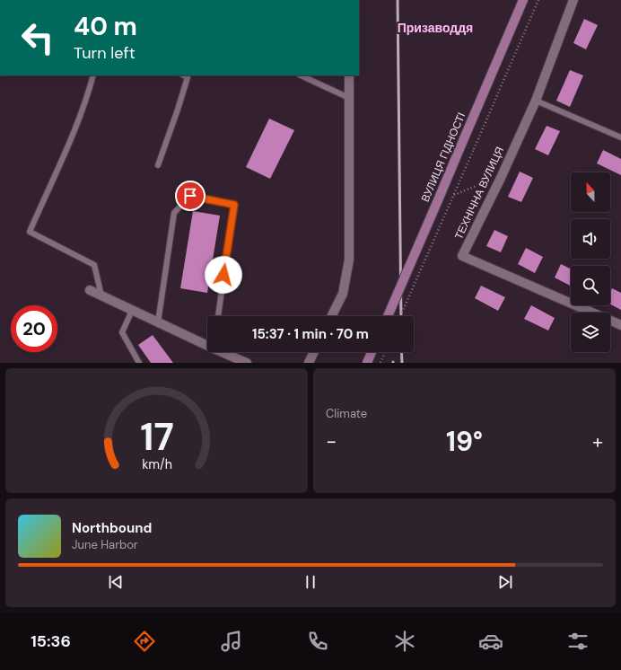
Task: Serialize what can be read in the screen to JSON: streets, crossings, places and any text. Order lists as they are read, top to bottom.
{
  "streets": {
    "main road": ["ВУЛИЦЯ ГІДНОСТІ"],
    "street": ["ТЕХНІЧНА ВУЛИЦЯ"]
  },
  "districts": ["Призаводдя"],
  "north": "top",
  "page": {
    "turn": ["40 m", "Turn left"],
    "limit": "20",
    "trip": "15:37 · 1 min · 70 m",
    "tile": "Climate",
    "heat": ["−", "19°", "+"],
    "song": ["Northbound", "June Harbor"],
    "tabs": "15:36",
    "gauge": ["17", "km/h"]
  }
}
